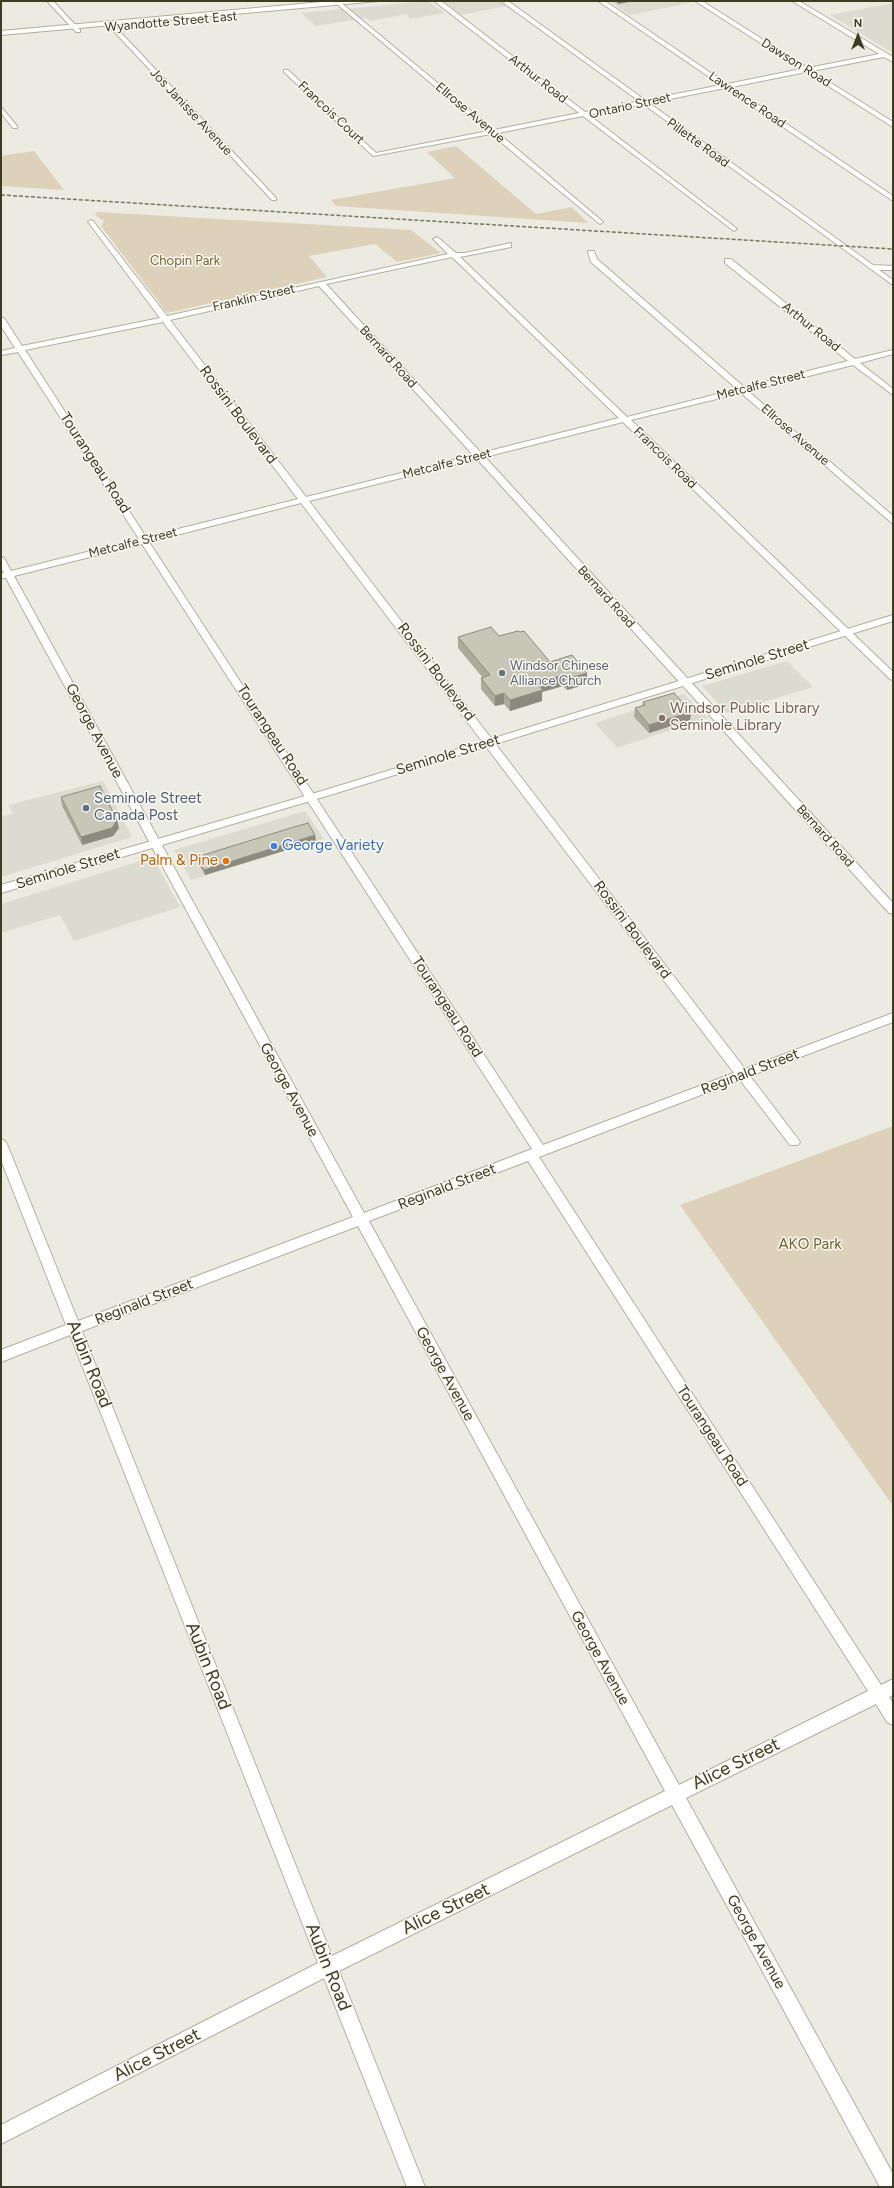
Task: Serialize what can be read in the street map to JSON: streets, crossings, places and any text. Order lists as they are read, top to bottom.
{
  "streets": {
    "street": [
      "Wyandotte Street East",
      "Dawson Road",
      "Arthur Road",
      "Lawrence Road",
      "Ontario Street",
      "Jos Janisse Avenue",
      "Francois Court",
      "Ellrose Avenue",
      "Pillette Road",
      "Franklin Street",
      "Bernard Road",
      "Metcalfe Street",
      "Rossini Boulevard",
      "Francois Road",
      "Tourangeau Road",
      "Seminole Street",
      "George Avenue",
      "Reginald Street",
      "Aubin Road",
      "Alice Street"
    ]
  },
  "crossings": [
    ["Wyandotte Street East", "Jos Janisse Avenue"],
    ["Wyandotte Street East", "Ellrose Avenue"],
    ["Dawson Road", "Ontario Street"],
    ["Arthur Road", "Ontario Street"],
    ["Arthur Road", "Metcalfe Street"],
    ["Lawrence Road", "Ontario Street"],
    ["Ontario Street", "Francois Court"],
    ["Ontario Street", "Ellrose Avenue"],
    ["Ontario Street", "Pillette Road"],
    ["Ellrose Avenue", "Metcalfe Street"],
    ["Franklin Street", "Bernard Road"],
    ["Franklin Street", "Rossini Boulevard"],
    ["Franklin Street", "Francois Road"],
    ["Franklin Street", "Tourangeau Road"],
    ["Bernard Road", "Metcalfe Street"],
    ["Bernard Road", "Seminole Street"],
    ["Metcalfe Street", "Rossini Boulevard"],
    ["Metcalfe Street", "Francois Road"],
    ["Metcalfe Street", "Tourangeau Road"],
    ["Metcalfe Street", "George Avenue"],
    ["Rossini Boulevard", "Seminole Street"],
    ["Rossini Boulevard", "Reginald Street"],
    ["Francois Road", "Seminole Street"],
    ["Tourangeau Road", "Seminole Street"],
    ["Tourangeau Road", "Reginald Street"],
    ["Tourangeau Road", "Alice Street"],
    ["Seminole Street", "George Avenue"],
    ["George Avenue", "Reginald Street"],
    ["George Avenue", "Alice Street"],
    ["Reginald Street", "Aubin Road"],
    ["Aubin Road", "Alice Street"]
  ],
  "parks": ["Chopin Park", "AKO Park"],
  "places": [
    "Windsor Chinese Alliance Church",
    "Windsor Public Library Seminole Library",
    "Seminole Street Canada Post",
    "George Variety",
    "Palm & Pine"
  ],
  "north": "top"
}
